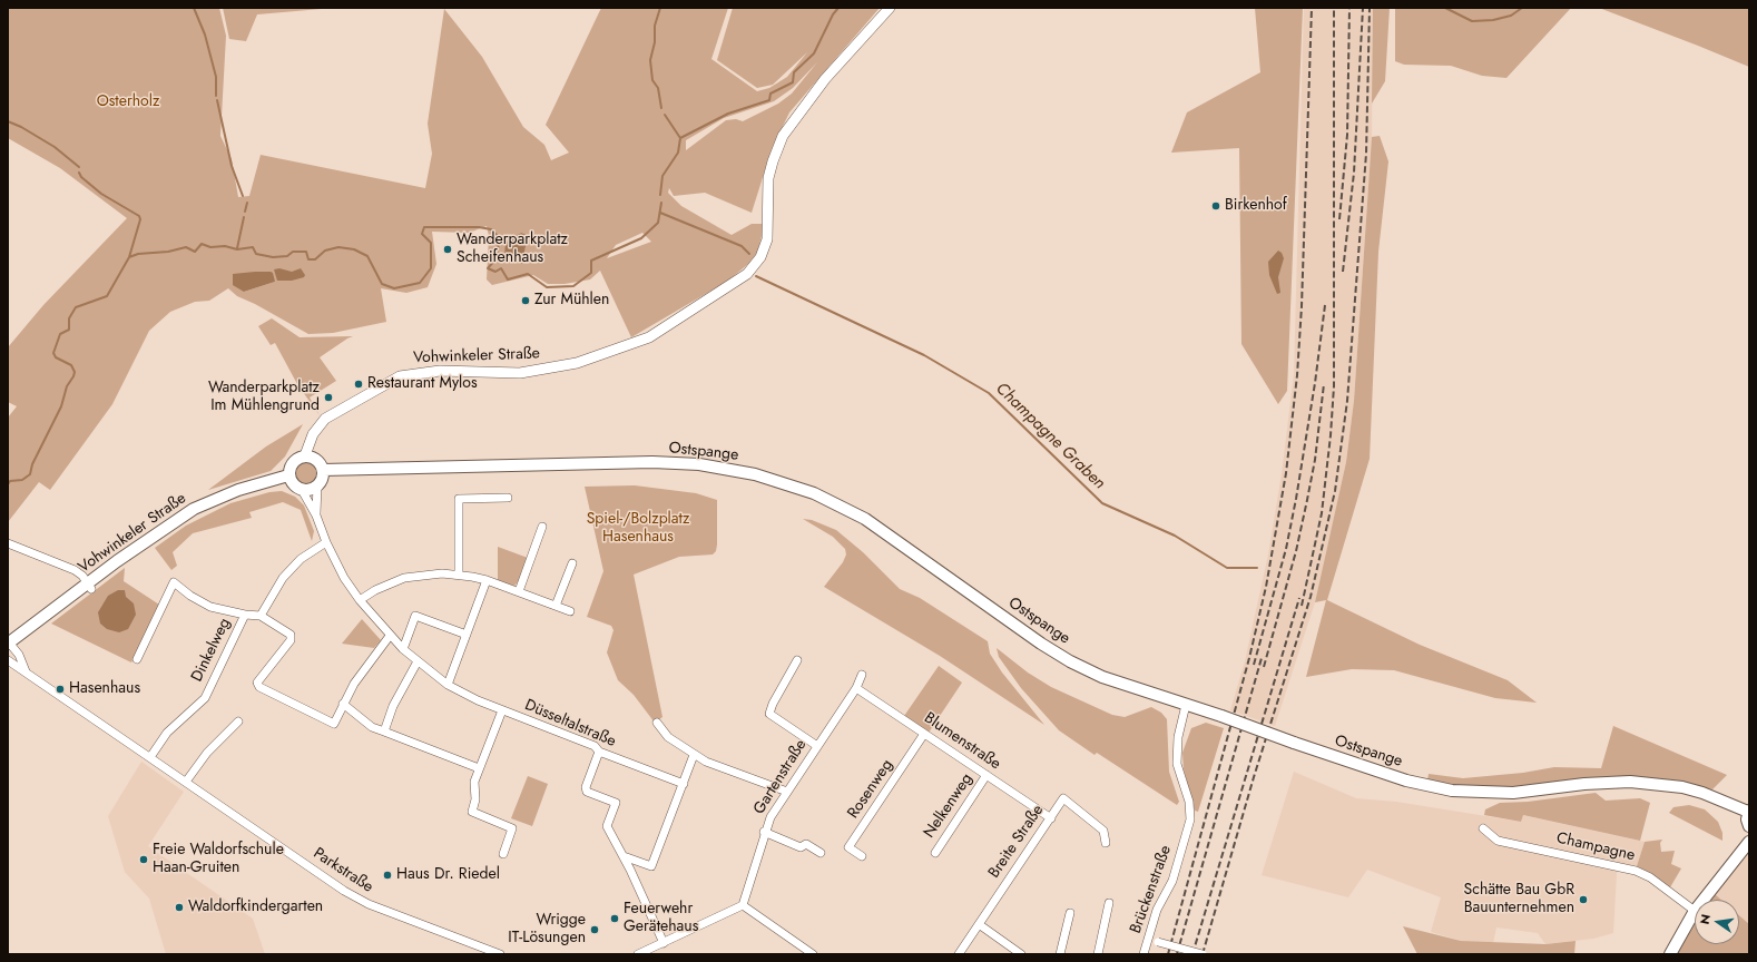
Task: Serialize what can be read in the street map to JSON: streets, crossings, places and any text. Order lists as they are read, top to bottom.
{
  "streets": {
    "main road": ["Vohwinkeler Straße", "Ostspange"],
    "street": [
      "Dinkelweg",
      "Düsseltalstraße",
      "Blumenstraße",
      "Gartenstraße",
      "Rosenweg",
      "Nelkenweg",
      "Breite Straße",
      "Champagne",
      "Parkstraße",
      "Brückenstraße"
    ]
  },
  "crossings": [
    ["Vohwinkeler Straße", "Ostspange"],
    ["Vohwinkeler Straße", "Düsseltalstraße"],
    ["Vohwinkeler Straße", "Parkstraße"],
    ["Ostspange", "Düsseltalstraße"],
    ["Ostspange", "Brückenstraße"],
    ["Dinkelweg", "Parkstraße"],
    ["Blumenstraße", "Gartenstraße"],
    ["Blumenstraße", "Rosenweg"],
    ["Blumenstraße", "Nelkenweg"],
    ["Blumenstraße", "Breite Straße"]
  ],
  "water": ["Champagne Graben"],
  "parks": ["Osterholz", "Spiel-/Bolzplatz Hasenhaus"],
  "places": [
    "Birkenhof",
    "Wanderparkplatz Scheifenhaus",
    "Zur Mühlen",
    "Restaurant Mylos",
    "Wanderparkplatz Im Mühlengrund",
    "Hasenhaus",
    "Freie Waldorfschule Haan-Gruiten",
    "Haus Dr. Riedel",
    "Schätte Bau GbR Bauunternehmen",
    "Waldorfkindergarten",
    "Feuerwehr Gerätehaus",
    "Wrigge IT-Lösungen"
  ],
  "north": "left"
}
